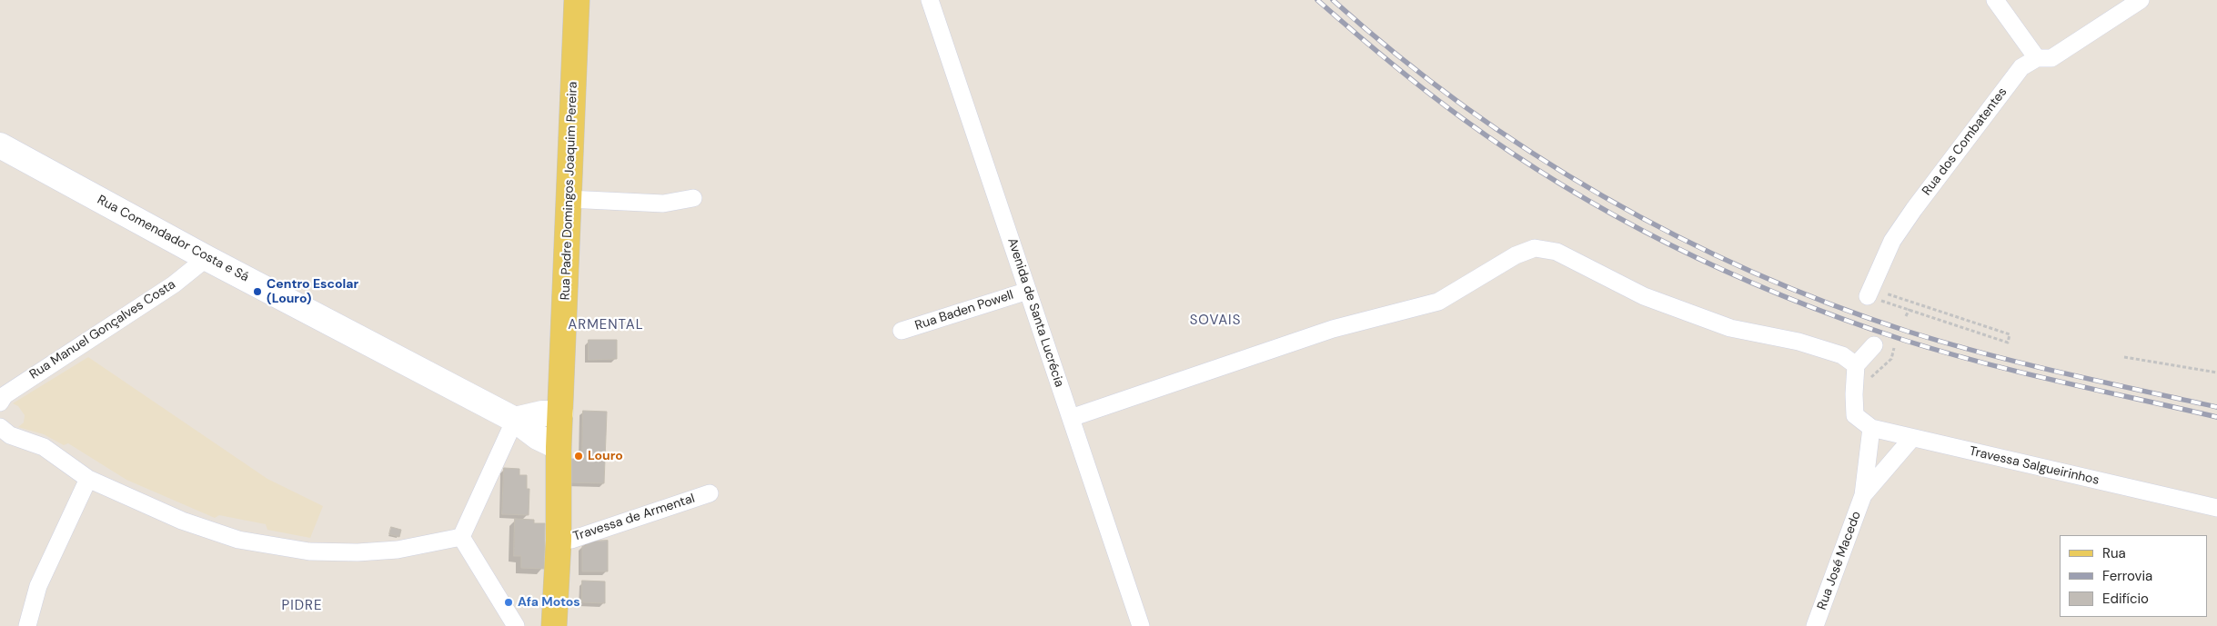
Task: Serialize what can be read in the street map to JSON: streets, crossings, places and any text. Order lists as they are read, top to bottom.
{
  "streets": {
    "main road": ["Rua Padre Domingos Joaquim Pereira", "Rua Comendador Costa e Sá"],
    "street": [
      "Rua dos Combatentes",
      "Rua Baden Powell",
      "Avenida de Santa Lucrécia",
      "Rua Manuel Gonçalves Costa",
      "Travessa Salgueirinhos",
      "Travessa de Armental",
      "Rua José Macedo"
    ]
  },
  "crossings": [
    ["Rua Padre Domingos Joaquim Pereira", "Rua Comendador Costa e Sá"],
    ["Rua Padre Domingos Joaquim Pereira", "Travessa de Armental"],
    ["Rua Comendador Costa e Sá", "Rua Manuel Gonçalves Costa"],
    ["Rua Baden Powell", "Avenida de Santa Lucrécia"],
    ["Travessa Salgueirinhos", "Rua José Macedo"]
  ],
  "districts": ["SOVAIS", "ARMENTAL", "PIDRE"],
  "places": ["Centro Escolar (Louro)", "Louro", "Afa Motos"],
  "legend": ["Rua", "Ferrovia", "Edifício"]
}
